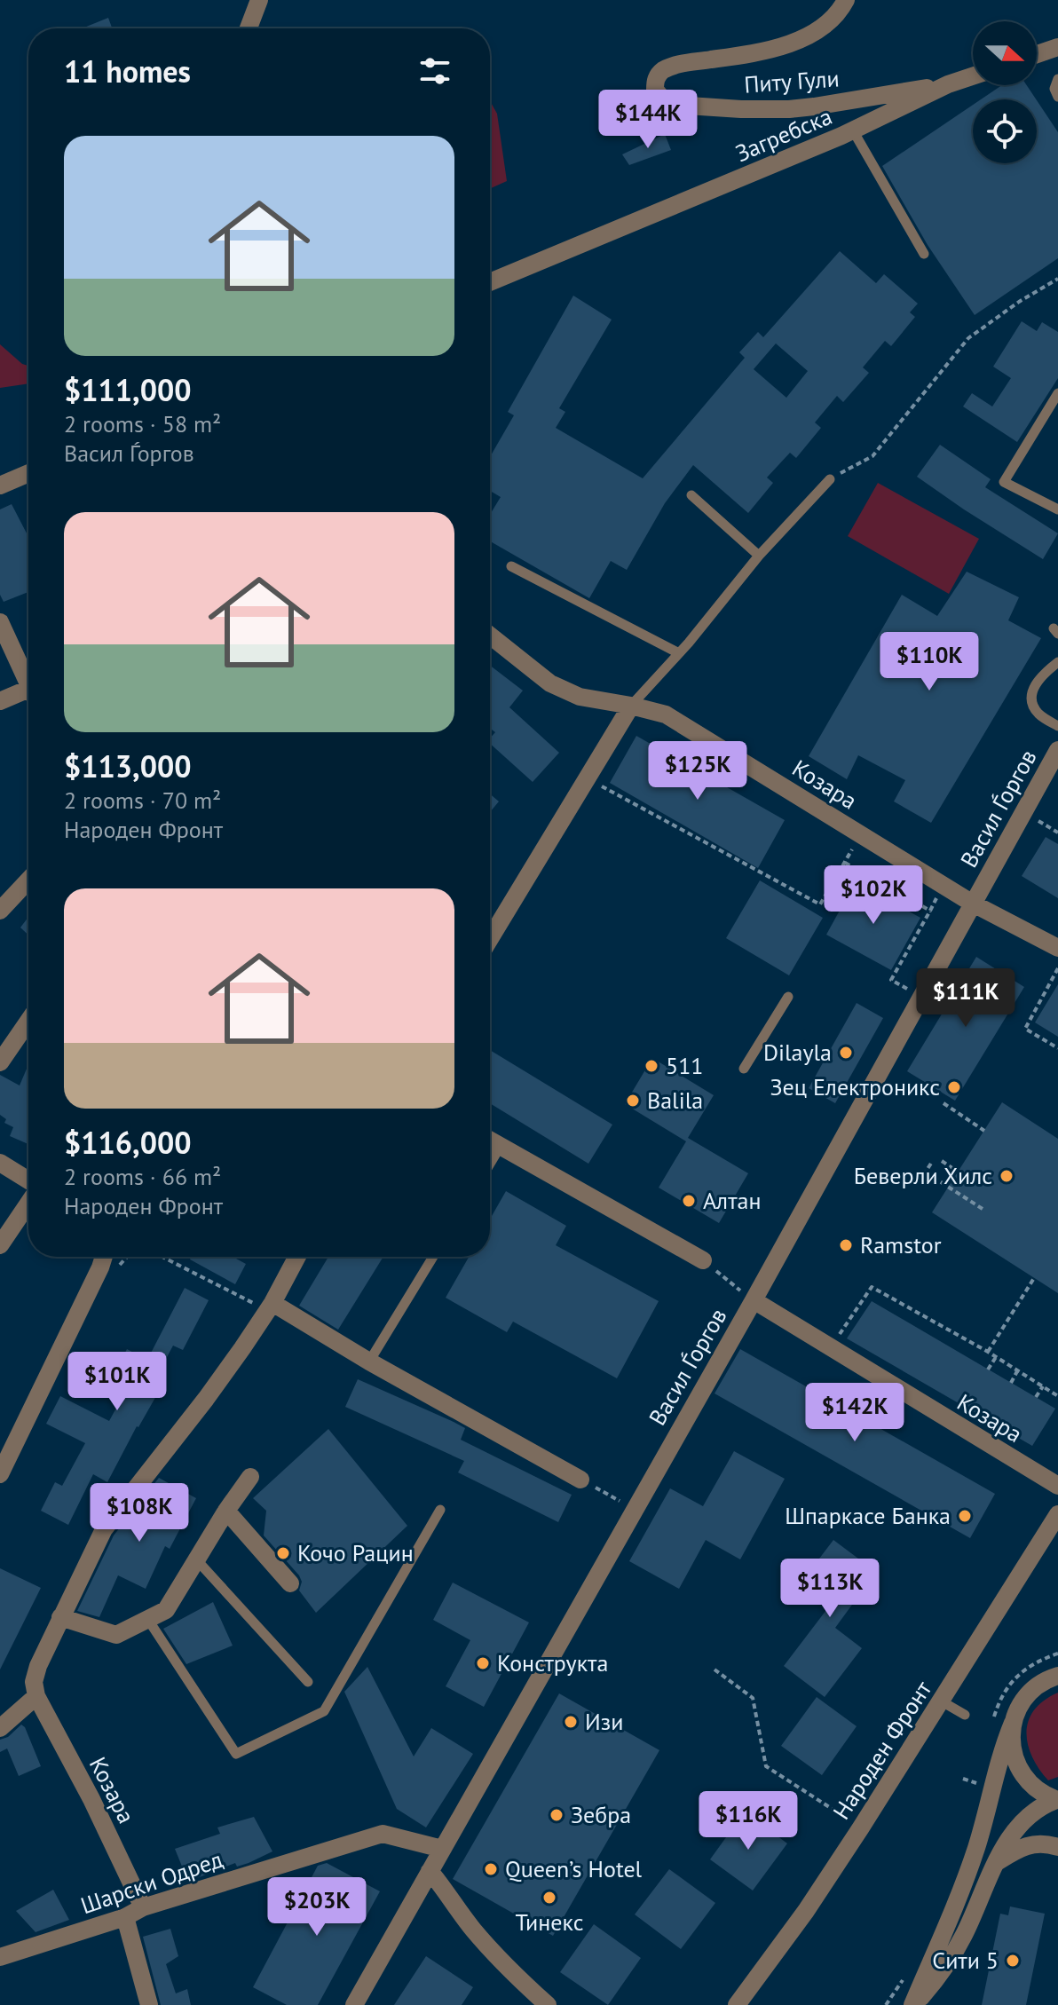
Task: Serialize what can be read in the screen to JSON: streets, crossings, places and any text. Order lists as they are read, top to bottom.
{
  "streets": {
    "street": [
      "Питу Гули",
      "Загребска",
      "Козара",
      "Васил Ѓоргов",
      "Народен Фронт",
      "Шарски Одред"
    ]
  },
  "crossings": [
    ["Питу Гули", "Загребска"],
    ["Козара", "Васил Ѓоргов"],
    ["Козара", "Шарски Одред"],
    ["Васил Ѓоргов", "Шарски Одред"]
  ],
  "places": [
    "Dilayla",
    "511",
    "Зец Електроникс",
    "Balila",
    "Беверли Хилс",
    "Алтан",
    "Ramstor",
    "Шпаркасе Банка",
    "Кочо Рацин",
    "Конструкта",
    "Изи",
    "Зебра",
    "Queen’s Hotel",
    "Тинекс",
    "Сити 5"
  ],
  "north": "right",
  "page": {
    "heading": "11 homes",
    "price": [
      "$144K",
      "$110K",
      "$125K",
      "$102K",
      "$111K",
      "$101K",
      "$142K",
      "$108K",
      "$113K",
      "$116K",
      "$203K"
    ],
    "list": [
      {
        "name": "$111,000",
        "note": "2 rooms · 58 m² · Васил Ѓоргов"
      },
      {
        "name": "$113,000",
        "note": "2 rooms · 70 m² · Народен Фронт"
      },
      {
        "name": "$116,000",
        "note": "2 rooms · 66 m² · Народен Фронт"
      }
    ]
  }
}
